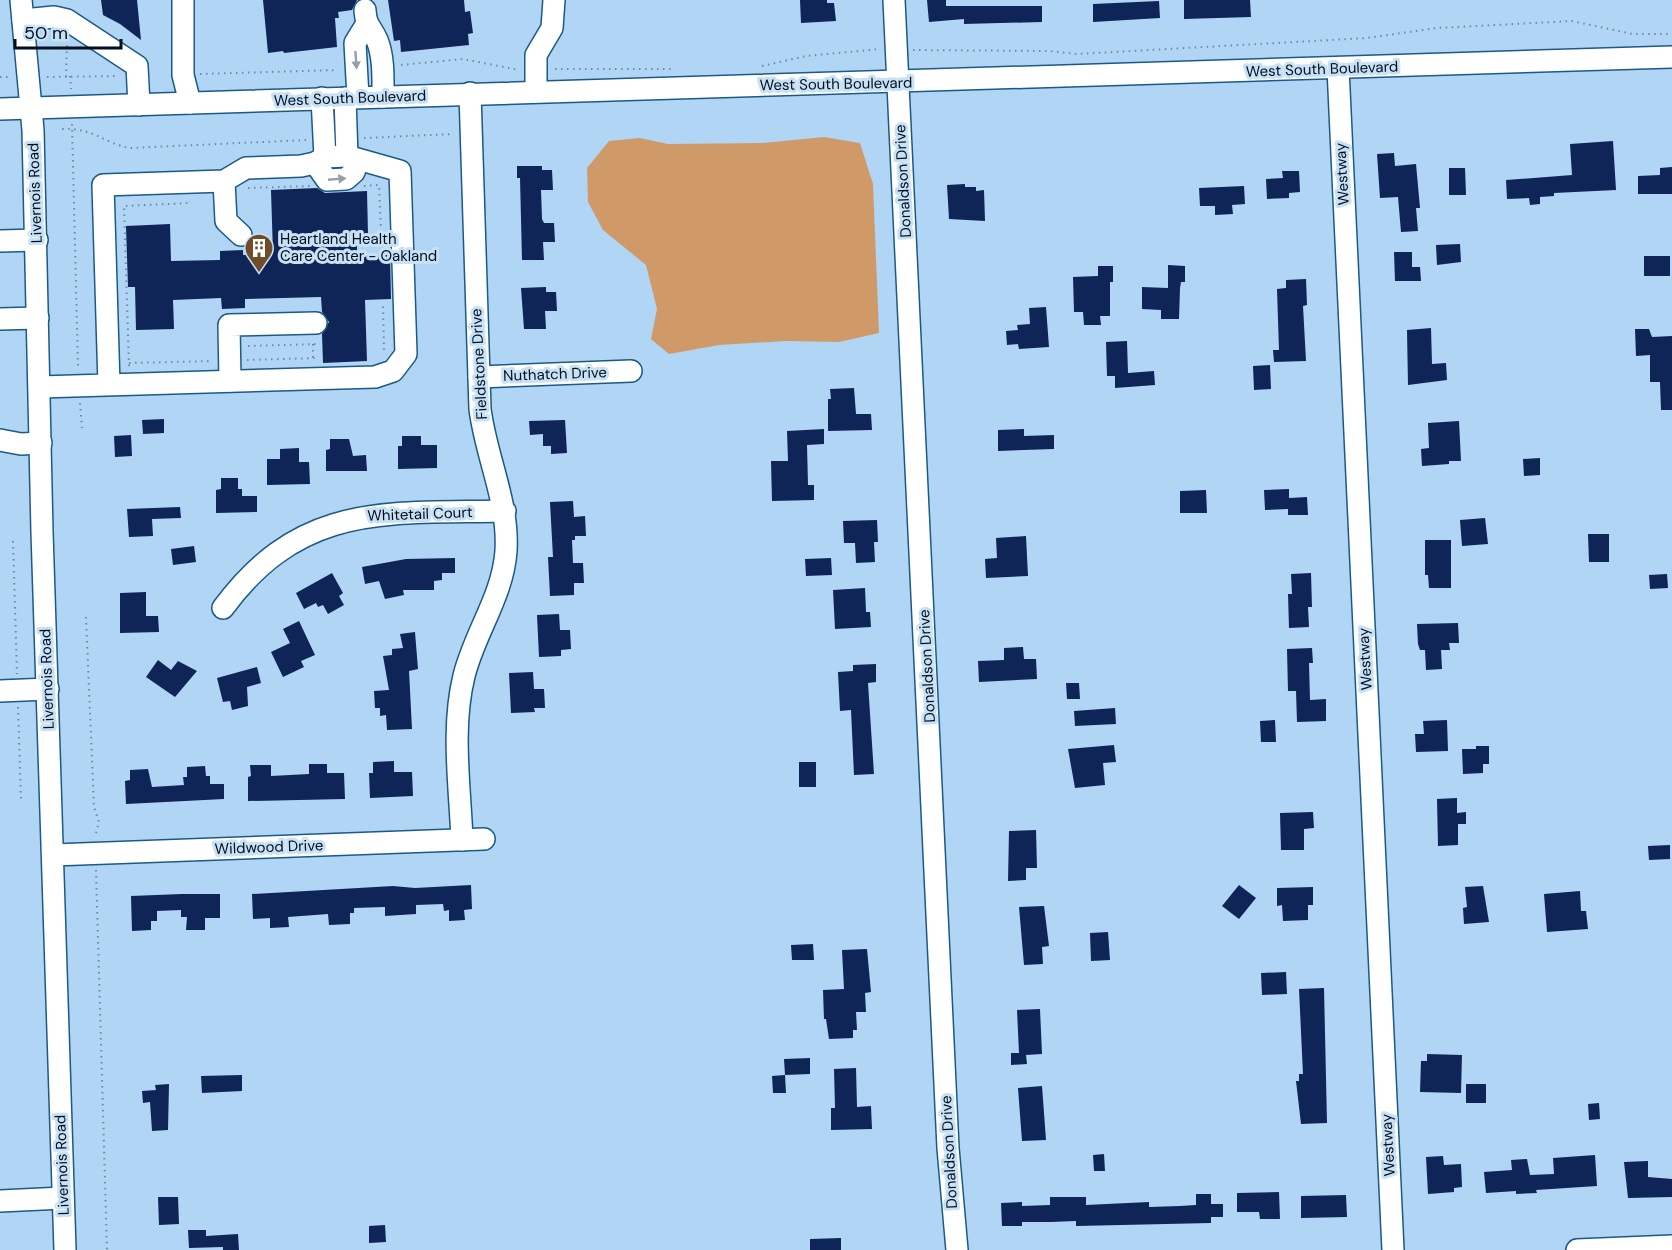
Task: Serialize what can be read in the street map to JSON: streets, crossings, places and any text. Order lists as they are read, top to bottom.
{
  "streets": {
    "street": [
      "West South Boulevard",
      "Westway",
      "Donaldson Drive",
      "Livernois Road",
      "Fieldstone Drive",
      "Nuthatch Drive",
      "Whitetail Court",
      "Wildwood Drive"
    ]
  },
  "crossings": [
    ["West South Boulevard", "Westway"],
    ["West South Boulevard", "Donaldson Drive"],
    ["West South Boulevard", "Livernois Road"],
    ["West South Boulevard", "Fieldstone Drive"],
    ["Livernois Road", "Wildwood Drive"],
    ["Fieldstone Drive", "Nuthatch Drive"],
    ["Fieldstone Drive", "Whitetail Court"],
    ["Fieldstone Drive", "Wildwood Drive"]
  ],
  "places": {
    "building": ["Heartland Health Care Center - Oakland"]
  },
  "scale_bar": "50 m"
}
